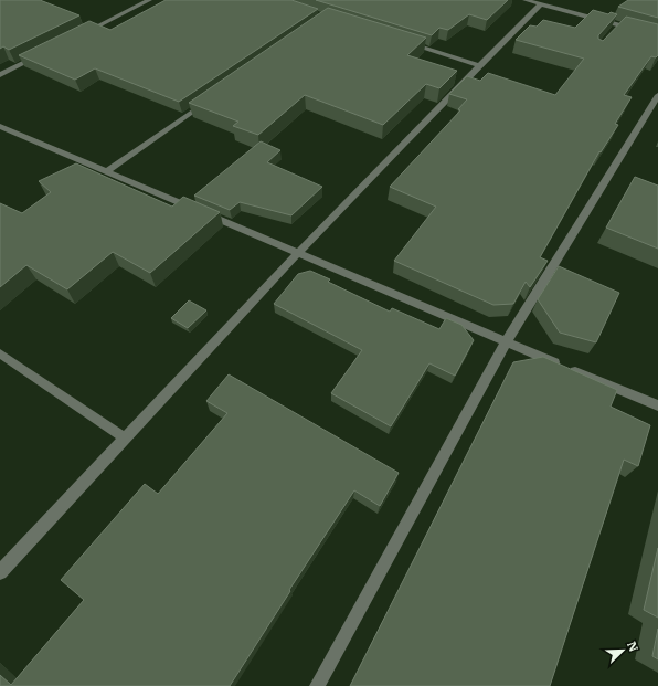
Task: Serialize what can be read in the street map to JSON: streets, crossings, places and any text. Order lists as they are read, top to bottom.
{
  "north": "top right"
}
